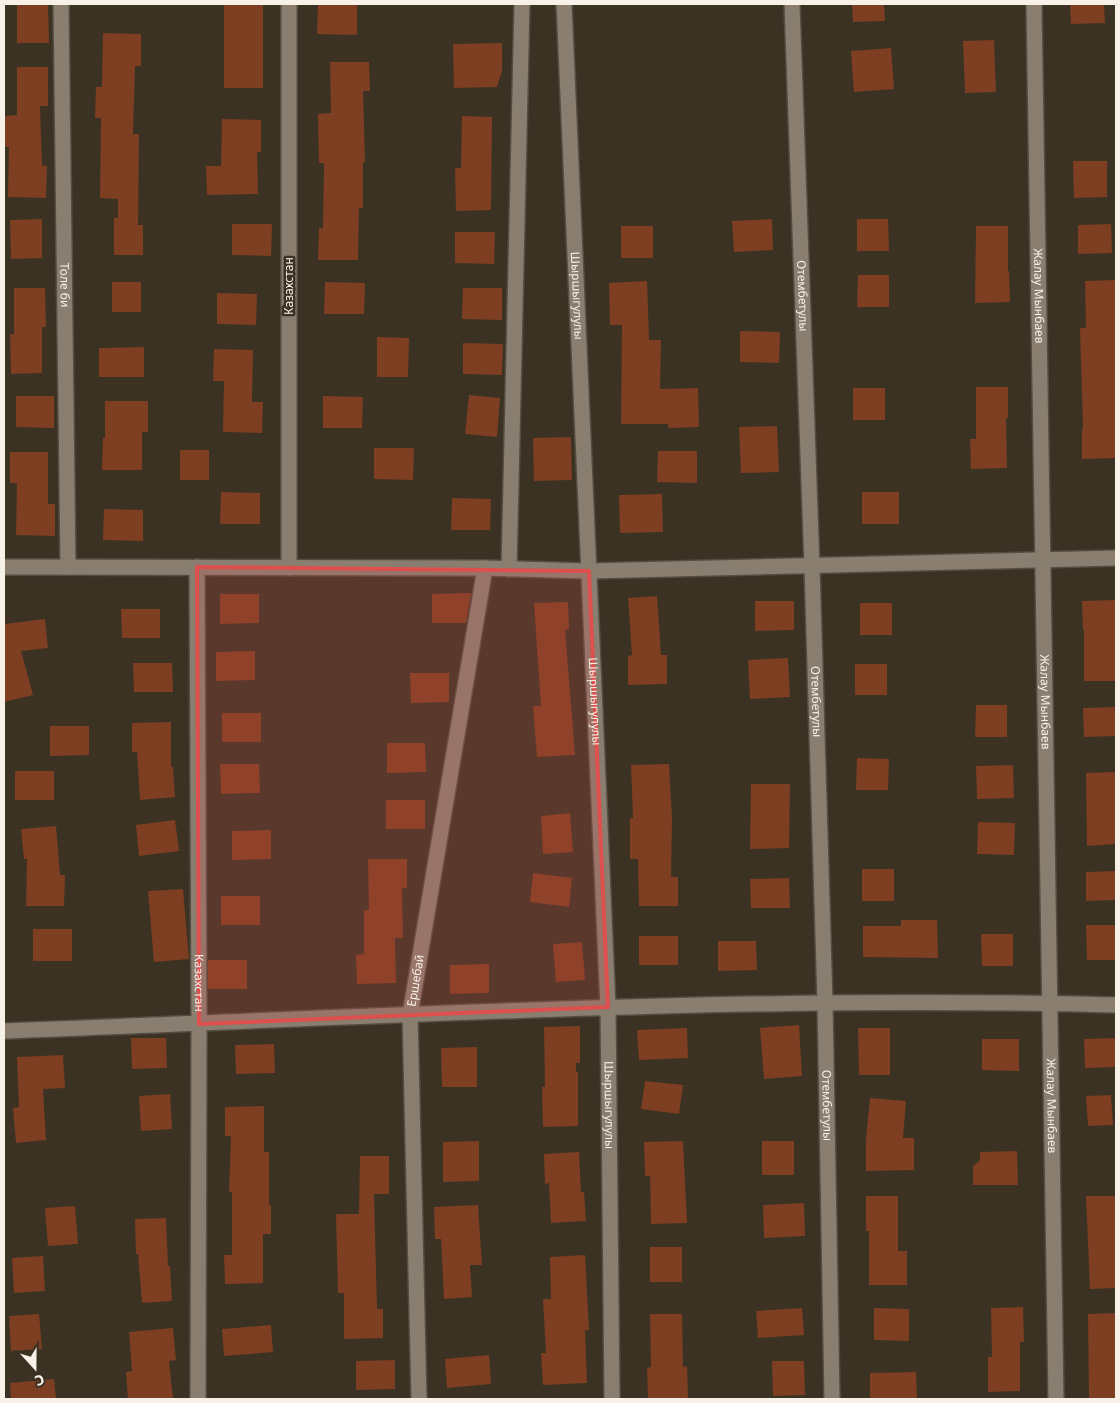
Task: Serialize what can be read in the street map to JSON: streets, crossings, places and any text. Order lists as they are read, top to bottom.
{
  "streets": {
    "street": [
      "Толе би",
      "Казахстан",
      "Шыршыгулулы",
      "Отембетулы",
      "Жалау Мынбаев",
      "Ершебай"
    ]
  },
  "north": "bottom"
}
